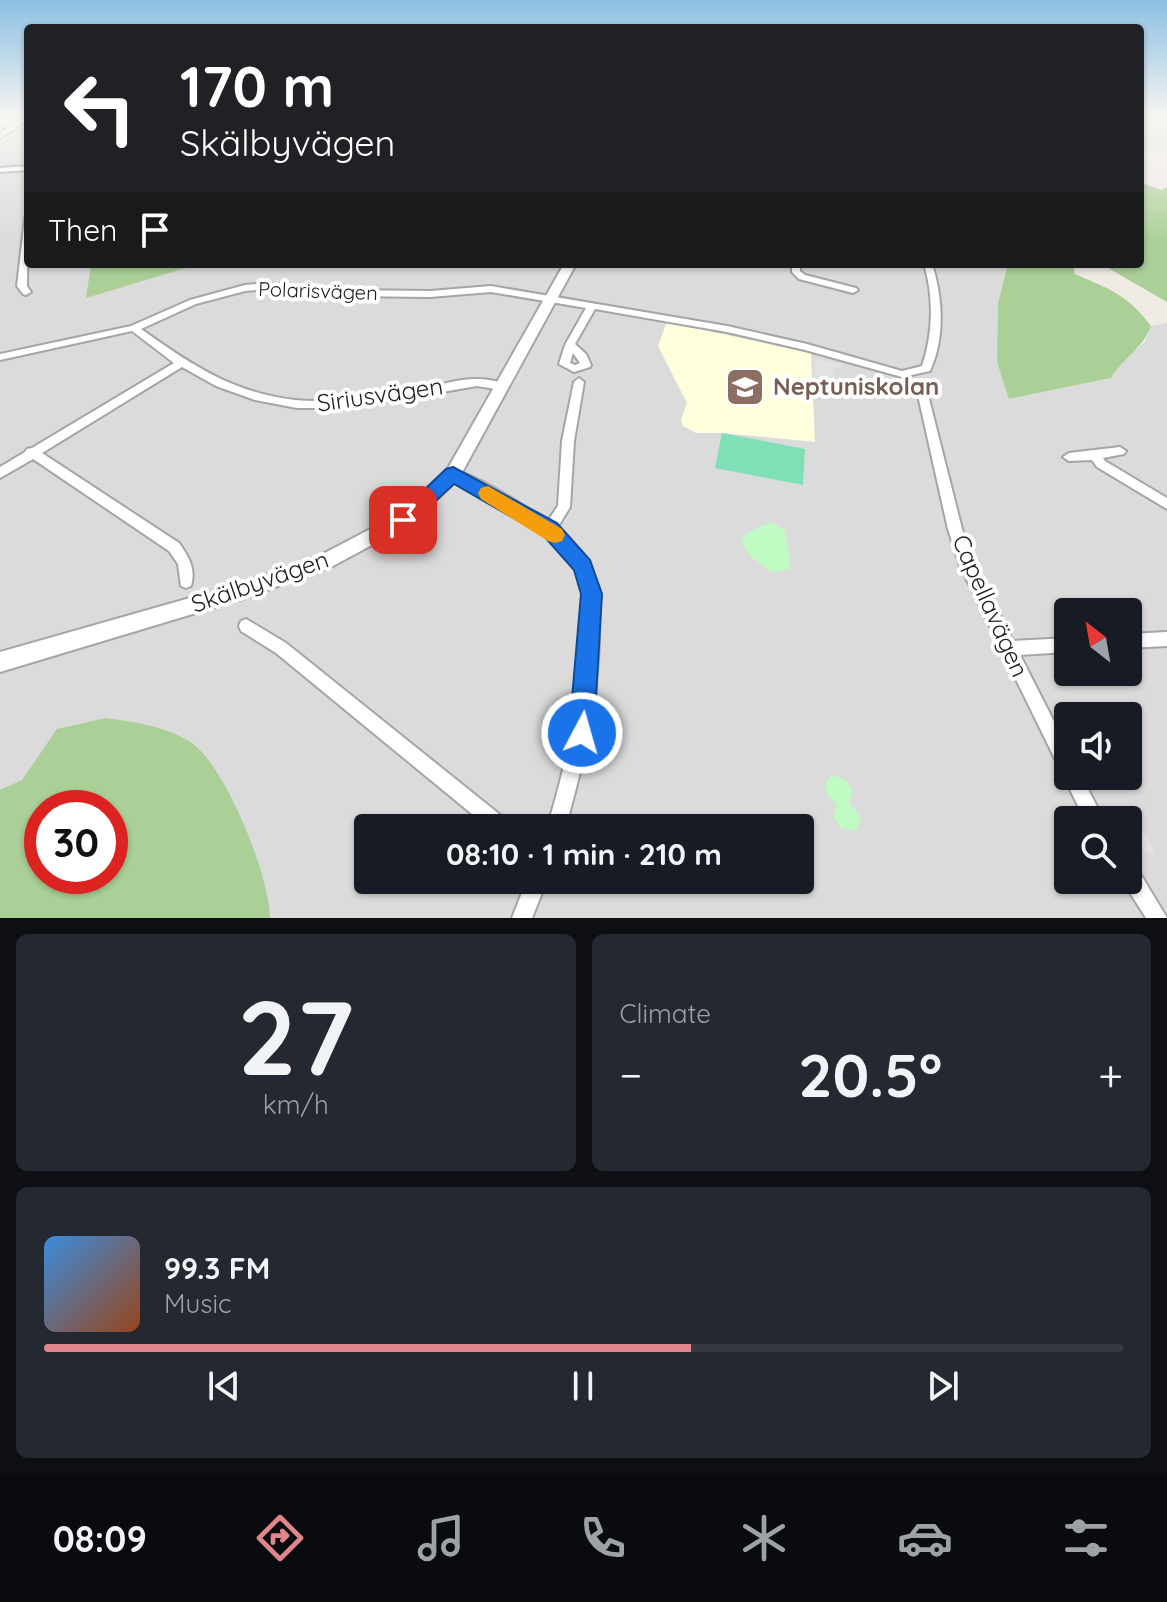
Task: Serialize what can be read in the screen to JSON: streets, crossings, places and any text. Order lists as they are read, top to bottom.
{
  "streets": {
    "street": [
      "Polarisvägen",
      "Siriusvägen",
      "Skälbyvägen",
      "Capellavägen"
    ]
  },
  "crossings": [
    ["Polarisvägen", "Siriusvägen"],
    ["Polarisvägen", "Skälbyvägen"],
    ["Siriusvägen", "Skälbyvägen"]
  ],
  "places": {
    "school or university": ["Neptuniskolan"]
  },
  "north": "top left",
  "page": {
    "turn": ["170 m", "Skälbyvägen"],
    "then": "Then",
    "limit": "30",
    "trip": "08:10 · 1 min · 210 m",
    "tile": [
      ["27", "km/h"],
      "Climate"
    ],
    "heat": ["−", "20.5°", "+"],
    "song": ["99.3 FM", "Music"],
    "tabs": "08:09"
  }
}
